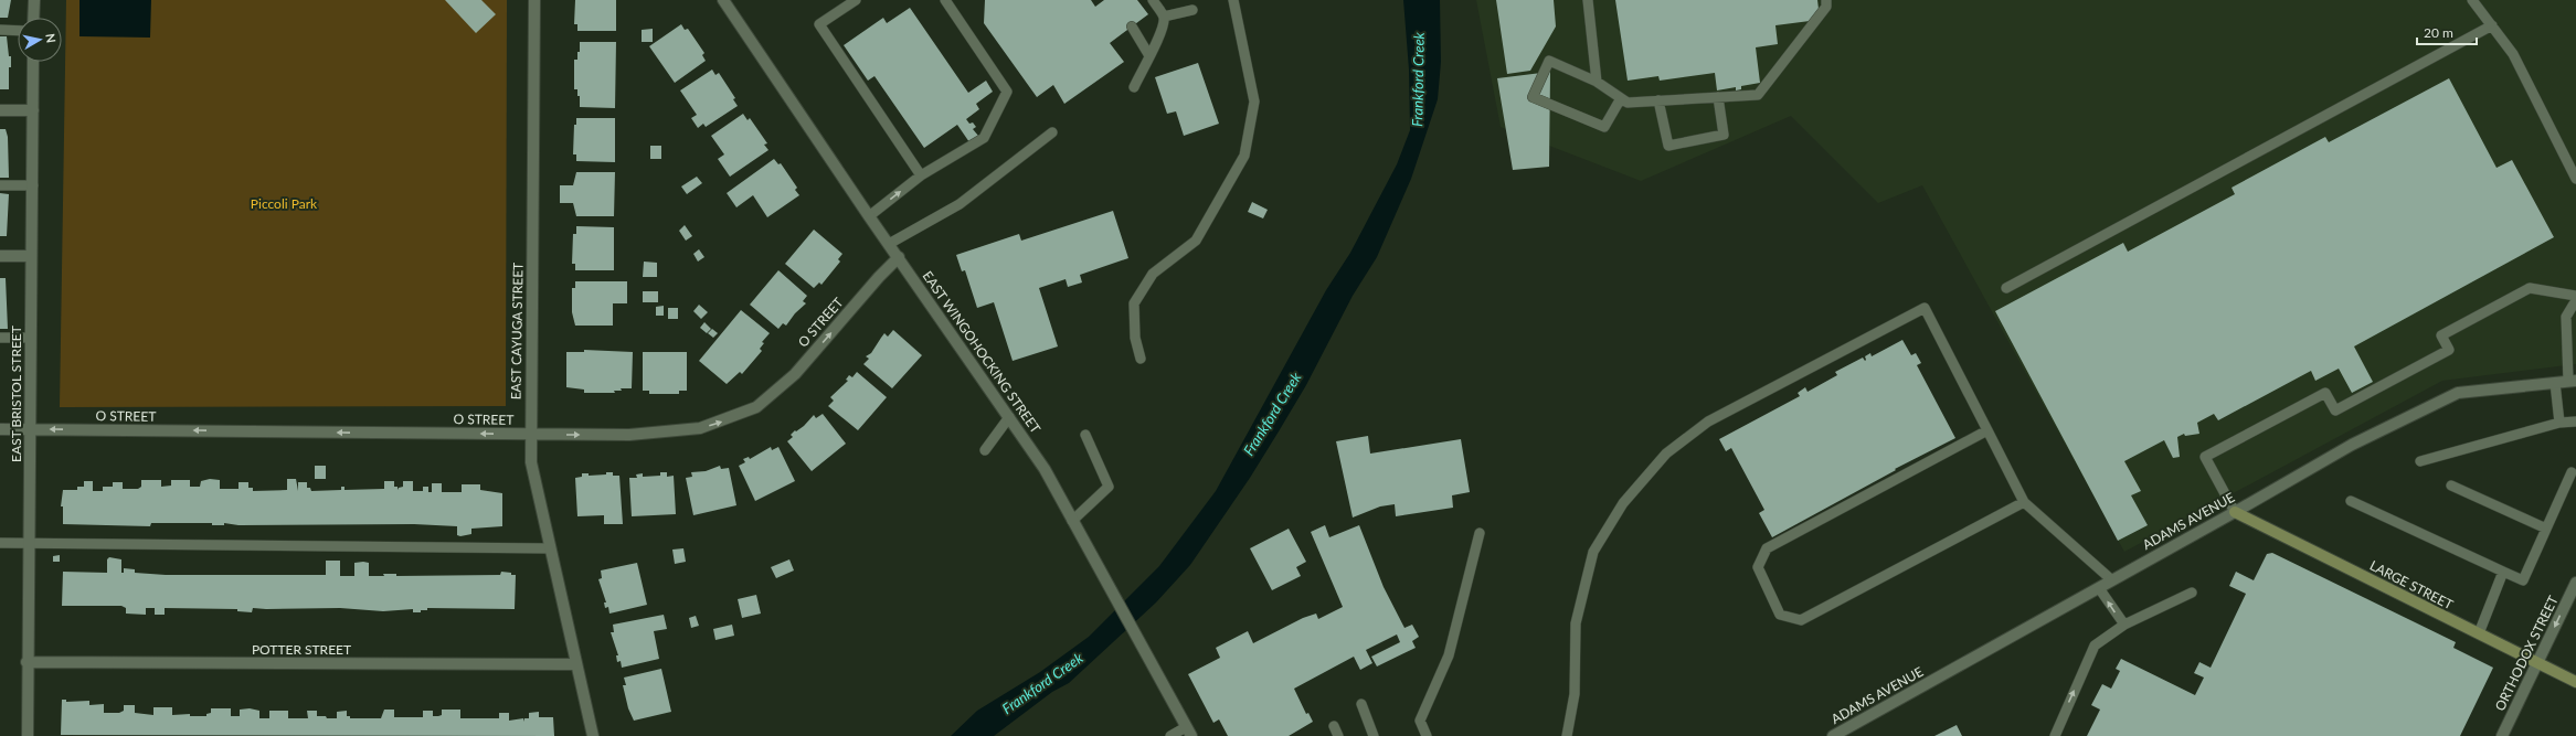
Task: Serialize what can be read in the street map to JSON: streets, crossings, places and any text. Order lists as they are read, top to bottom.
{
  "streets": {
    "street": [
      "O STREET",
      "EAST CAYUGA STREET",
      "EAST WINGOHOCKING STREET",
      "EAST BRISTOL STREET",
      "ADAMS AVENUE",
      "LARGE STREET",
      "POTTER STREET",
      "ORTHODOX STREET"
    ]
  },
  "crossings": [
    ["O STREET", "EAST CAYUGA STREET"],
    ["O STREET", "EAST WINGOHOCKING STREET"],
    ["O STREET", "EAST BRISTOL STREET"],
    ["EAST CAYUGA STREET", "POTTER STREET"],
    ["EAST BRISTOL STREET", "POTTER STREET"],
    ["ADAMS AVENUE", "LARGE STREET"],
    ["LARGE STREET", "ORTHODOX STREET"]
  ],
  "one_way": ["ORTHODOX STREET"],
  "water": ["Frankford Creek"],
  "parks": ["Piccoli Park"],
  "scale_bar": "20 m",
  "north": "right"
}
